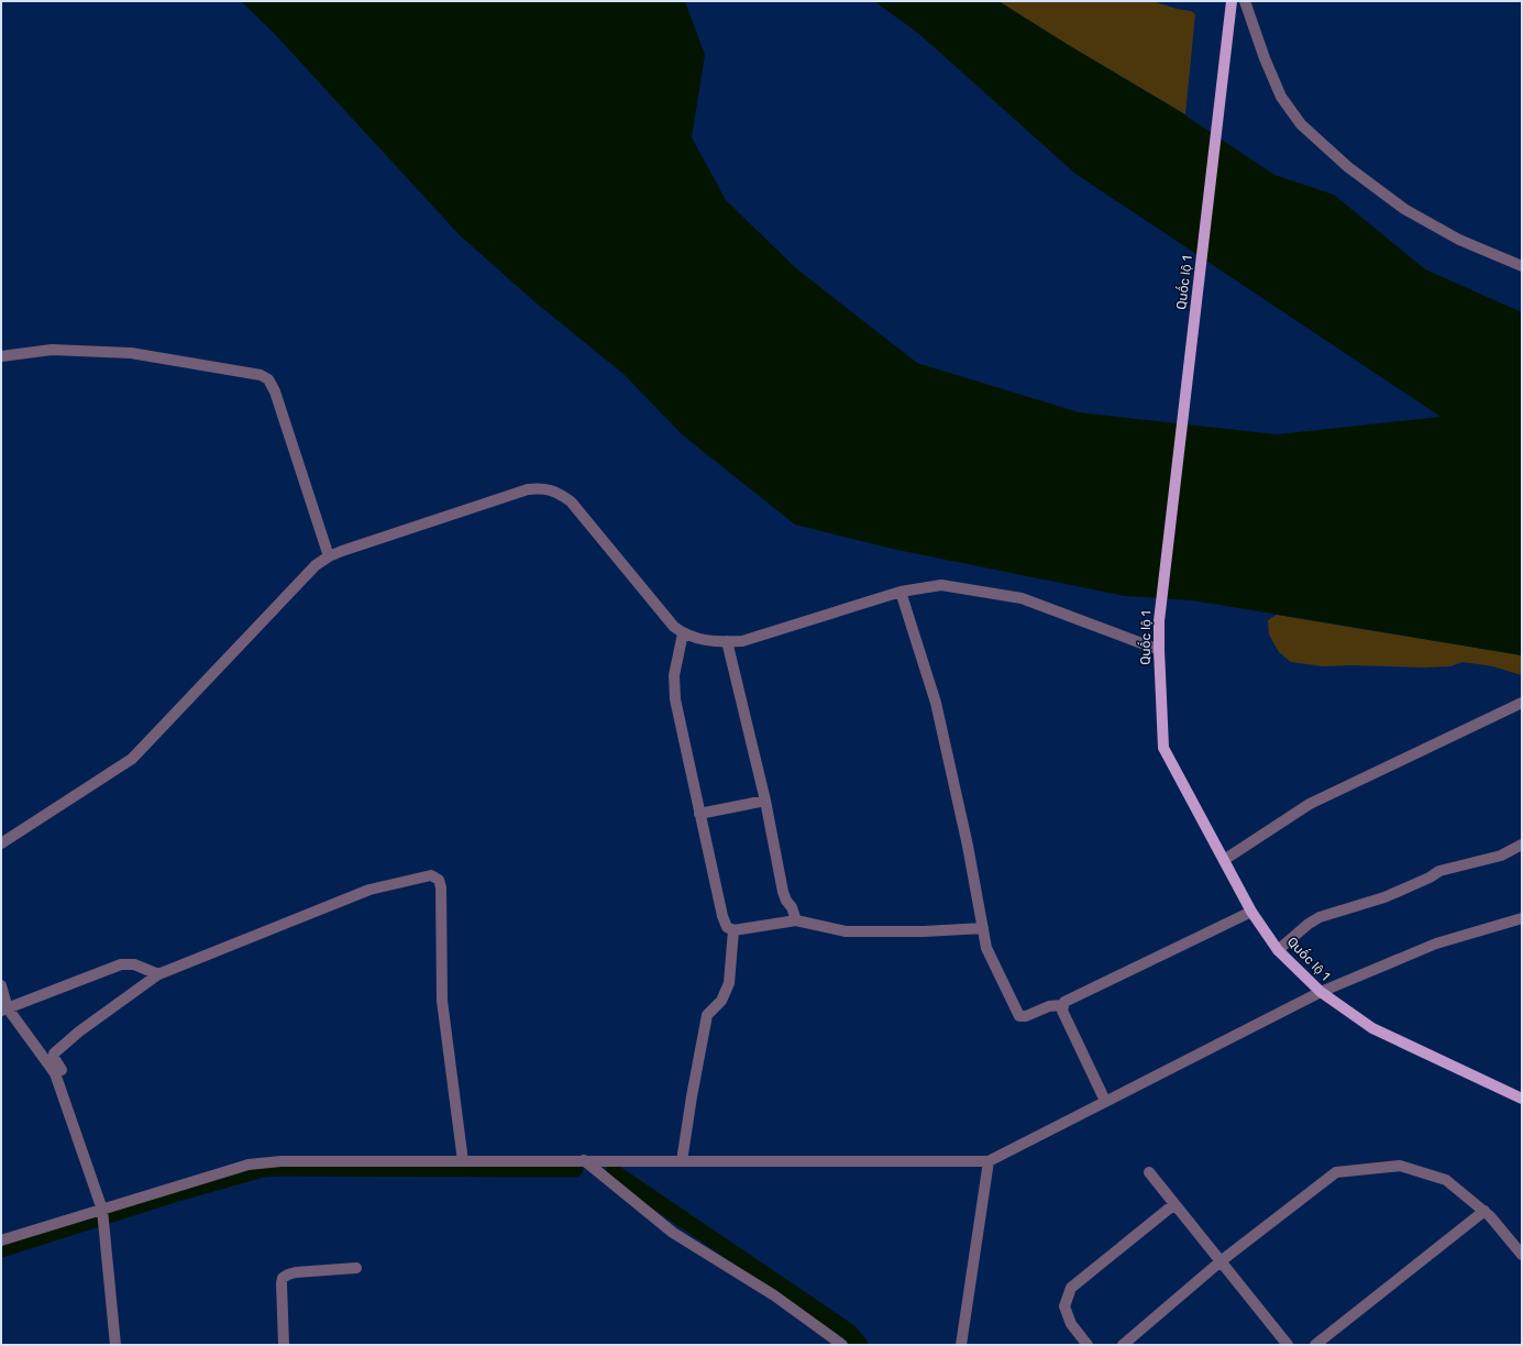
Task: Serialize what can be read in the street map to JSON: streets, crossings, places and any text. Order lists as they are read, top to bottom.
{
  "streets": {
    "main road": ["Quốc lộ 1"]
  }
}
